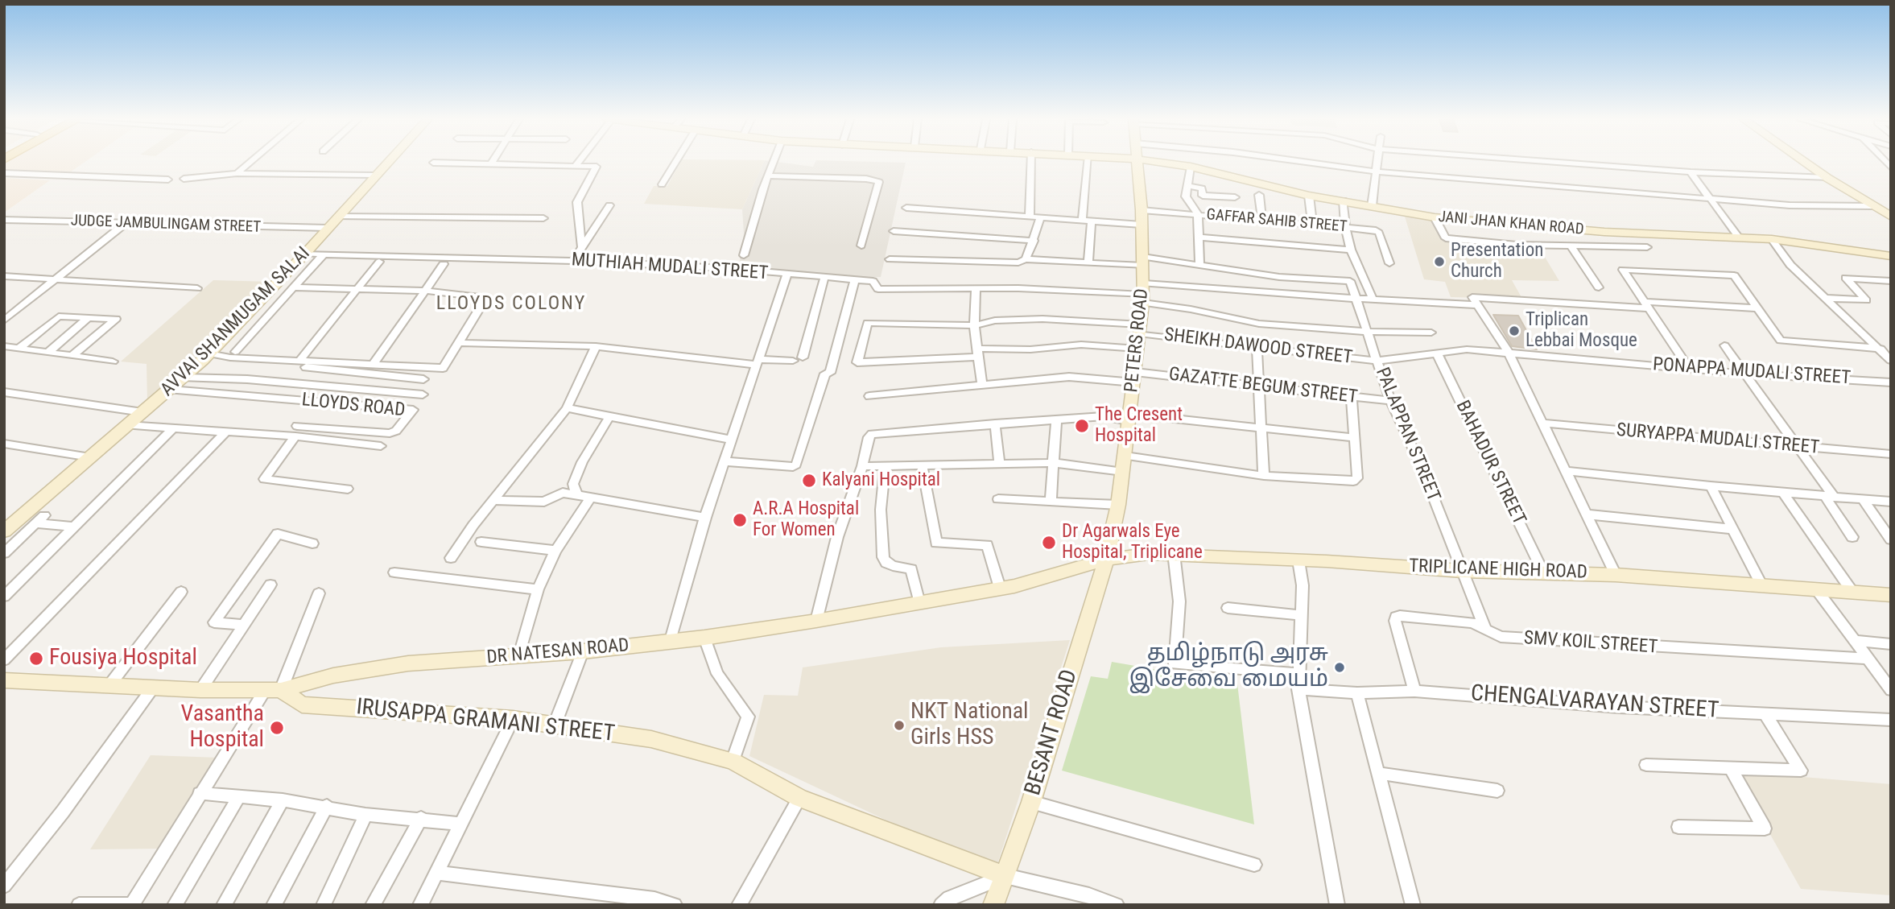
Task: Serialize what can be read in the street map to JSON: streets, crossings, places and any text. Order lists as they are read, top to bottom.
{
  "streets": {
    "street": [
      "GAFFAR SAHIB STREET",
      "JANI JHAN KHAN ROAD",
      "JUDGE JAMBULINGAM STREET",
      "MUTHIAH MUDALI STREET",
      "AVVAI SHANMUGAM SALAI",
      "PETERS ROAD",
      "SHEIKH DAWOOD STREET",
      "PONAPPA MUDALI STREET",
      "GAZATTE BEGUM STREET",
      "LLOYDS ROAD",
      "PALAPPAN STREET",
      "SURYAPPA MUDALI STREET",
      "BAHADUR STREET",
      "TRIPLICANE HIGH ROAD",
      "SMV KOIL STREET",
      "DR NATESAN ROAD",
      "CHENGALVARAYAN STREET",
      "IRUSAPPA GRAMANI STREET",
      "BESANT ROAD"
    ]
  },
  "crossings": [
    ["GAFFAR SAHIB STREET", "PETERS ROAD"],
    ["JUDGE JAMBULINGAM STREET", "AVVAI SHANMUGAM SALAI"],
    ["MUTHIAH MUDALI STREET", "AVVAI SHANMUGAM SALAI"],
    ["MUTHIAH MUDALI STREET", "DR NATESAN ROAD"],
    ["AVVAI SHANMUGAM SALAI", "LLOYDS ROAD"],
    ["PETERS ROAD", "SHEIKH DAWOOD STREET"],
    ["PETERS ROAD", "GAZATTE BEGUM STREET"],
    ["PETERS ROAD", "TRIPLICANE HIGH ROAD"],
    ["PETERS ROAD", "DR NATESAN ROAD"],
    ["PETERS ROAD", "BESANT ROAD"],
    ["SHEIKH DAWOOD STREET", "PONAPPA MUDALI STREET"],
    ["SHEIKH DAWOOD STREET", "PALAPPAN STREET"],
    ["PONAPPA MUDALI STREET", "PALAPPAN STREET"],
    ["PONAPPA MUDALI STREET", "BAHADUR STREET"],
    ["GAZATTE BEGUM STREET", "PALAPPAN STREET"],
    ["PALAPPAN STREET", "TRIPLICANE HIGH ROAD"],
    ["PALAPPAN STREET", "SMV KOIL STREET"],
    ["BAHADUR STREET", "TRIPLICANE HIGH ROAD"],
    ["TRIPLICANE HIGH ROAD", "DR NATESAN ROAD"],
    ["TRIPLICANE HIGH ROAD", "BESANT ROAD"],
    ["SMV KOIL STREET", "CHENGALVARAYAN STREET"],
    ["DR NATESAN ROAD", "IRUSAPPA GRAMANI STREET"],
    ["DR NATESAN ROAD", "BESANT ROAD"],
    ["IRUSAPPA GRAMANI STREET", "BESANT ROAD"]
  ],
  "districts": ["LLOYDS COLONY"],
  "places": [
    "Presentation Church",
    "Triplican Lebbai Mosque",
    "The Cresent Hospital",
    "Kalyani Hospital",
    "A.R.A Hospital For Women",
    "Dr Agarwals Eye Hospital, Triplicane",
    "Fousiya Hospital",
    "தமிழ்நாடு அரசு இசேவை மையம்",
    "NKT National Girls HSS",
    "Vasantha Hospital"
  ]
}
